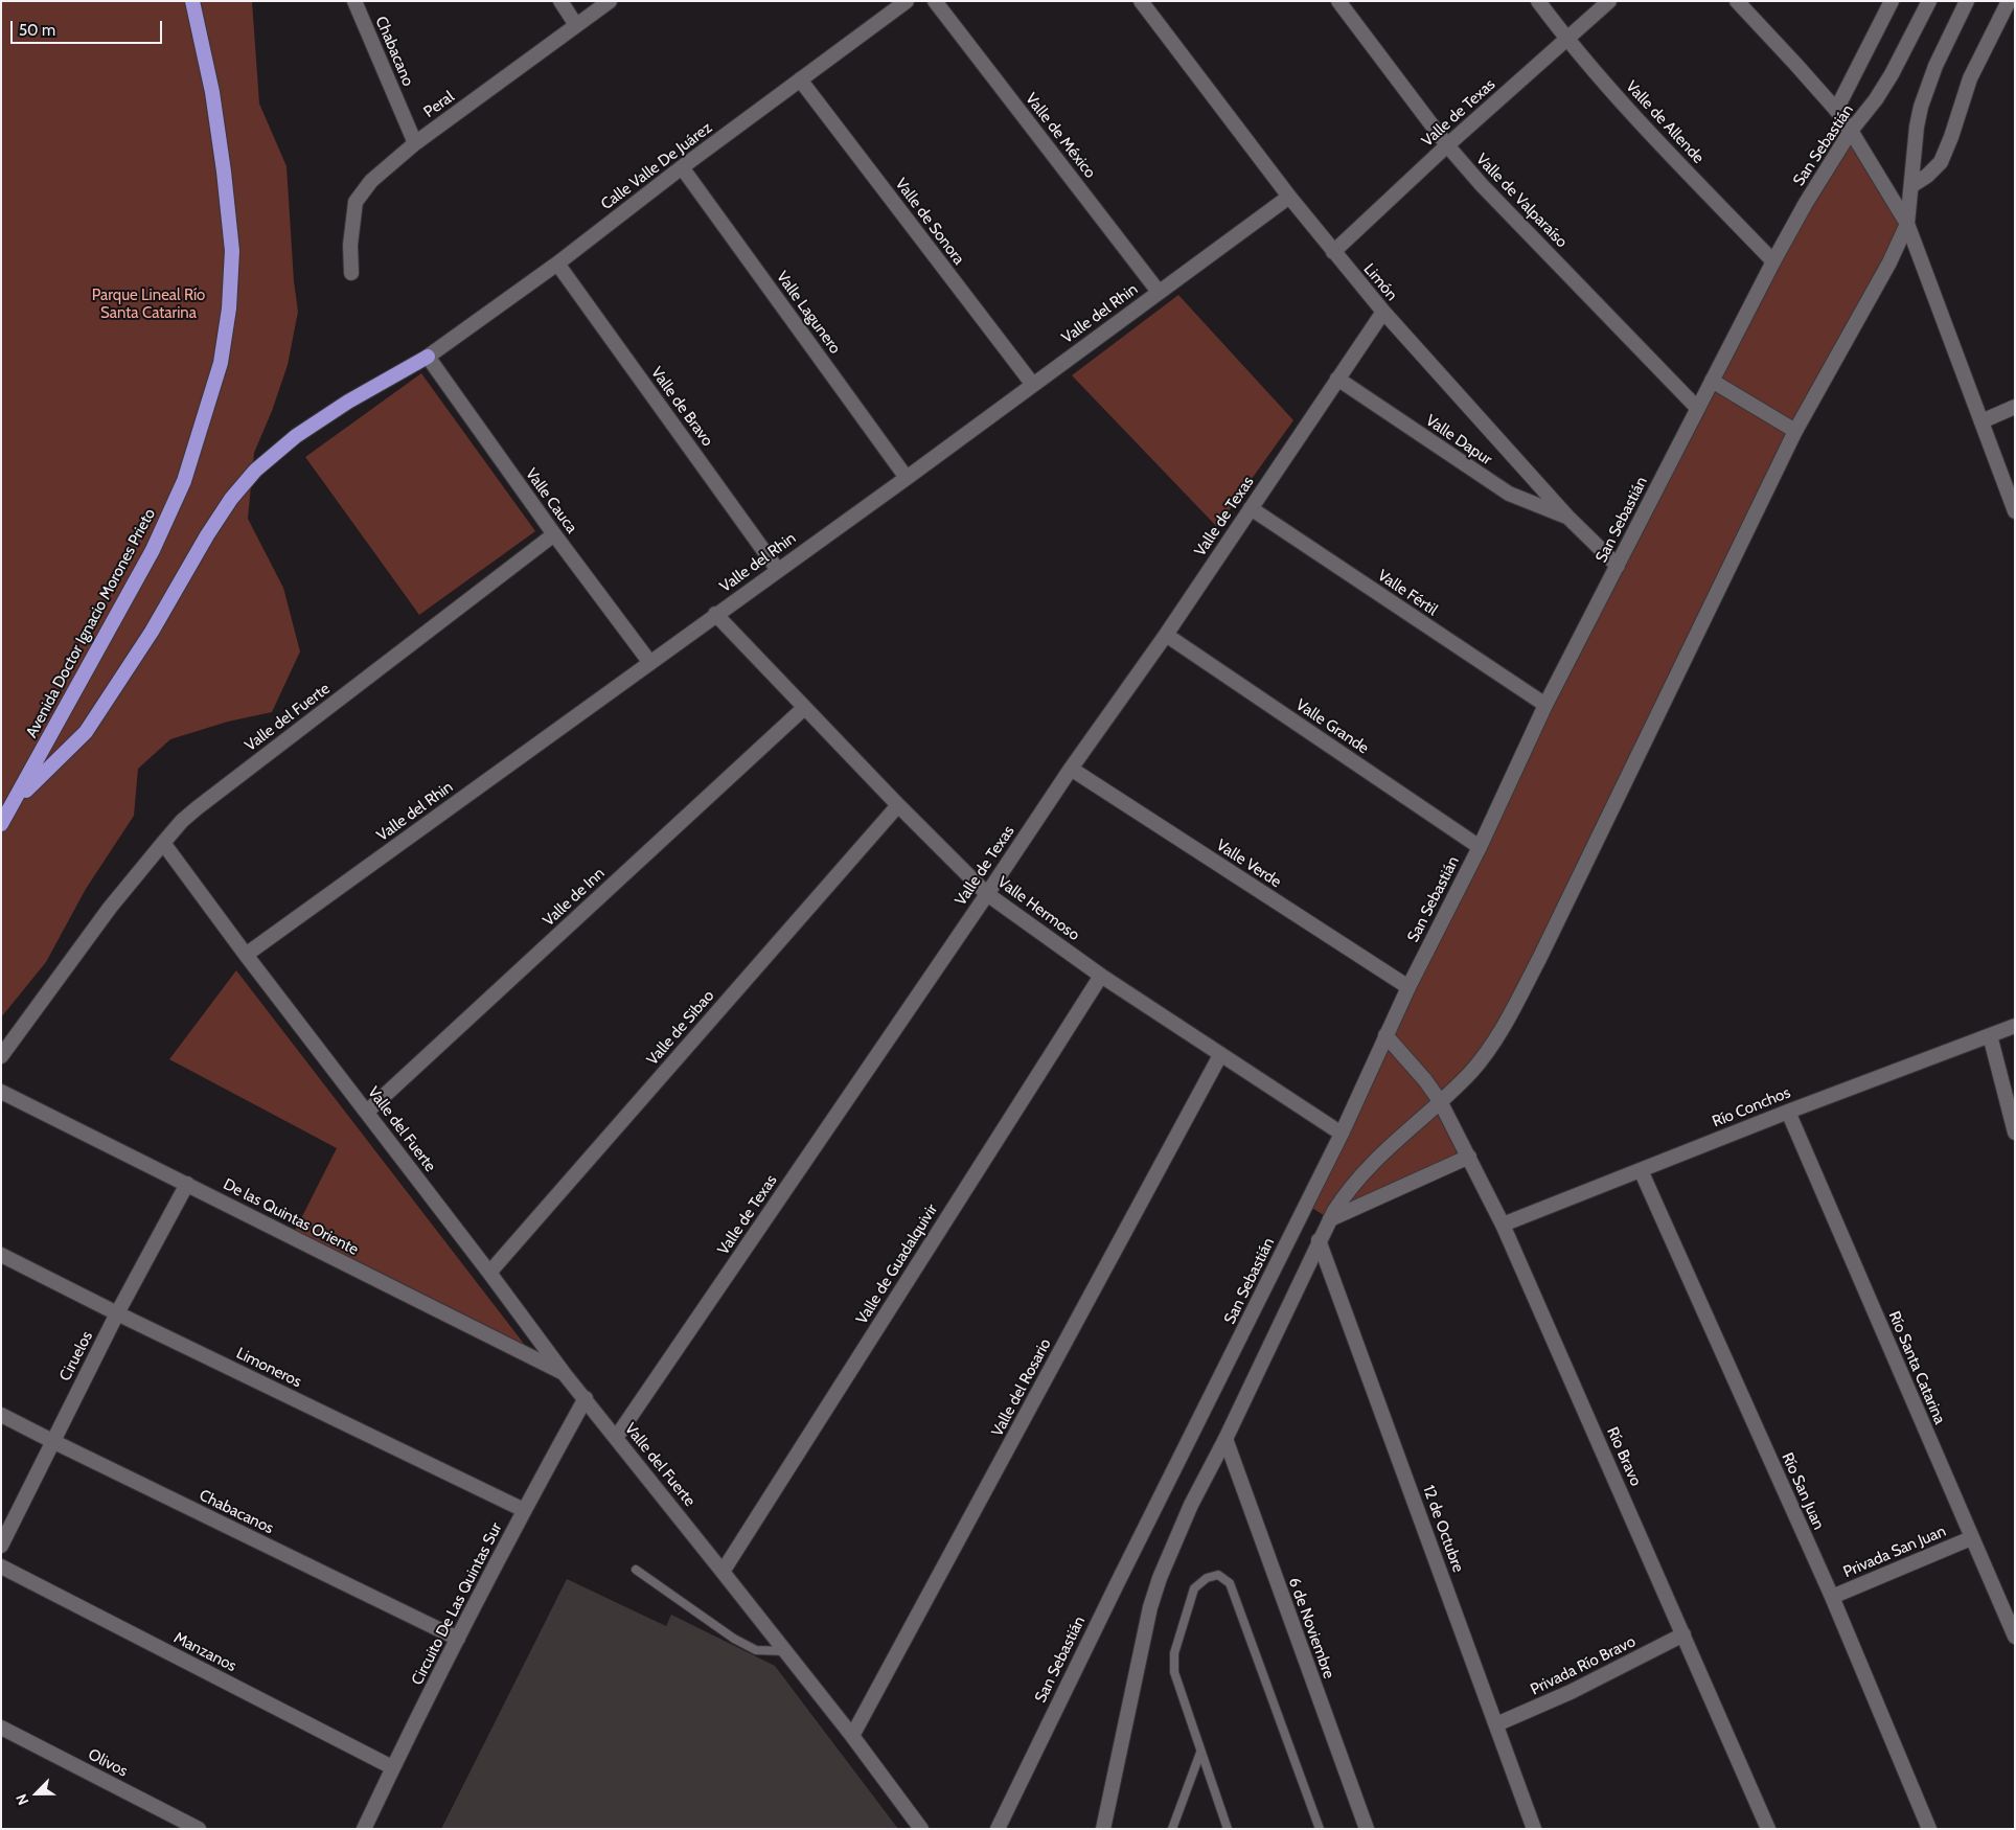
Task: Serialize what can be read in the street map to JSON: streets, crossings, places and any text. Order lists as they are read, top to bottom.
{
  "streets": {
    "highway": ["Avenida Doctor Ignacio Morones Prieto"],
    "street": [
      "Chabacano",
      "Peral",
      "Valle de Texas",
      "Valle de Allende",
      "Valle de México",
      "San Sebastián",
      "Calle Valle De Juárez",
      "Valle de Valparaíso",
      "Valle de Sonora",
      "Limón",
      "Valle Lagunero",
      "Valle del Rhin",
      "Valle de Bravo",
      "Valle Dapur",
      "Valle Cauca",
      "Valle Fértil",
      "Valle del Fuerte",
      "Valle Grande",
      "Valle Verde",
      "Valle de Inn",
      "Valle Hermoso",
      "Valle de Sibao",
      "Río Conchos",
      "De las Quintas Oriente",
      "Valle de Guadalquivir",
      "Ciruelos",
      "Limoneros",
      "Río Santa Catarina",
      "Valle del Rosario",
      "Río Bravo",
      "Río San Juan",
      "Chabacanos",
      "12 de Octubre",
      "Privada San Juan",
      "Circuito De Las Quintas Sur",
      "6 de Noviembre",
      "Manzanos",
      "Privada Río Bravo",
      "Olivos"
    ]
  },
  "crossings": [
    ["Chabacano", "Peral"],
    ["Valle de Texas", "Valle de Allende"],
    ["Valle de Texas", "Valle de Valparaíso"],
    ["Valle de Texas", "Limón"],
    ["Valle de Texas", "Valle Dapur"],
    ["Valle de Texas", "Valle Fértil"],
    ["Valle de Texas", "Valle del Fuerte"],
    ["Valle de Texas", "Valle Grande"],
    ["Valle de Texas", "Valle Verde"],
    ["Valle de Texas", "Valle Hermoso"],
    ["Valle de Allende", "San Sebastián"],
    ["Valle de México", "Valle del Rhin"],
    ["San Sebastián", "Valle de Valparaíso"],
    ["San Sebastián", "Limón"],
    ["San Sebastián", "Valle Fértil"],
    ["San Sebastián", "Valle Grande"],
    ["San Sebastián", "Valle Verde"],
    ["San Sebastián", "Valle Hermoso"],
    ["San Sebastián", "Río Bravo"],
    ["Calle Valle De Juárez", "Valle de Sonora"],
    ["Calle Valle De Juárez", "Valle Lagunero"],
    ["Calle Valle De Juárez", "Valle de Bravo"],
    ["Calle Valle De Juárez", "Valle Cauca"],
    ["Valle de Sonora", "Valle del Rhin"],
    ["Limón", "Valle del Rhin"],
    ["Limón", "Valle Dapur"],
    ["Valle Lagunero", "Valle del Rhin"],
    ["Valle del Rhin", "Valle de Bravo"],
    ["Valle del Rhin", "Valle Cauca"],
    ["Valle del Rhin", "Valle del Fuerte"],
    ["Valle del Rhin", "Valle Hermoso"],
    ["Valle Cauca", "Valle del Fuerte"],
    ["Valle del Fuerte", "Valle de Inn"],
    ["Valle del Fuerte", "Valle de Sibao"],
    ["Valle del Fuerte", "De las Quintas Oriente"],
    ["Valle del Fuerte", "Valle de Guadalquivir"],
    ["Valle del Fuerte", "Valle del Rosario"],
    ["Valle del Fuerte", "Circuito De Las Quintas Sur"],
    ["Valle de Inn", "Valle Hermoso"],
    ["Valle Hermoso", "Valle de Sibao"],
    ["Valle Hermoso", "Valle de Guadalquivir"],
    ["Valle Hermoso", "Valle del Rosario"],
    ["Río Conchos", "Río Santa Catarina"],
    ["Río Conchos", "Río Bravo"],
    ["Río Conchos", "Río San Juan"],
    ["De las Quintas Oriente", "Ciruelos"],
    ["Ciruelos", "Limoneros"],
    ["Ciruelos", "Chabacanos"],
    ["Limoneros", "Circuito De Las Quintas Sur"],
    ["Río Santa Catarina", "Privada San Juan"],
    ["Río Bravo", "Privada Río Bravo"],
    ["Río San Juan", "Privada San Juan"],
    ["Chabacanos", "Circuito De Las Quintas Sur"],
    ["12 de Octubre", "Privada Río Bravo"],
    ["Circuito De Las Quintas Sur", "Manzanos"]
  ],
  "parks": ["Parque Lineal Río Santa Catarina"],
  "scale_bar": "50 m",
  "north": "bottom left"
}
